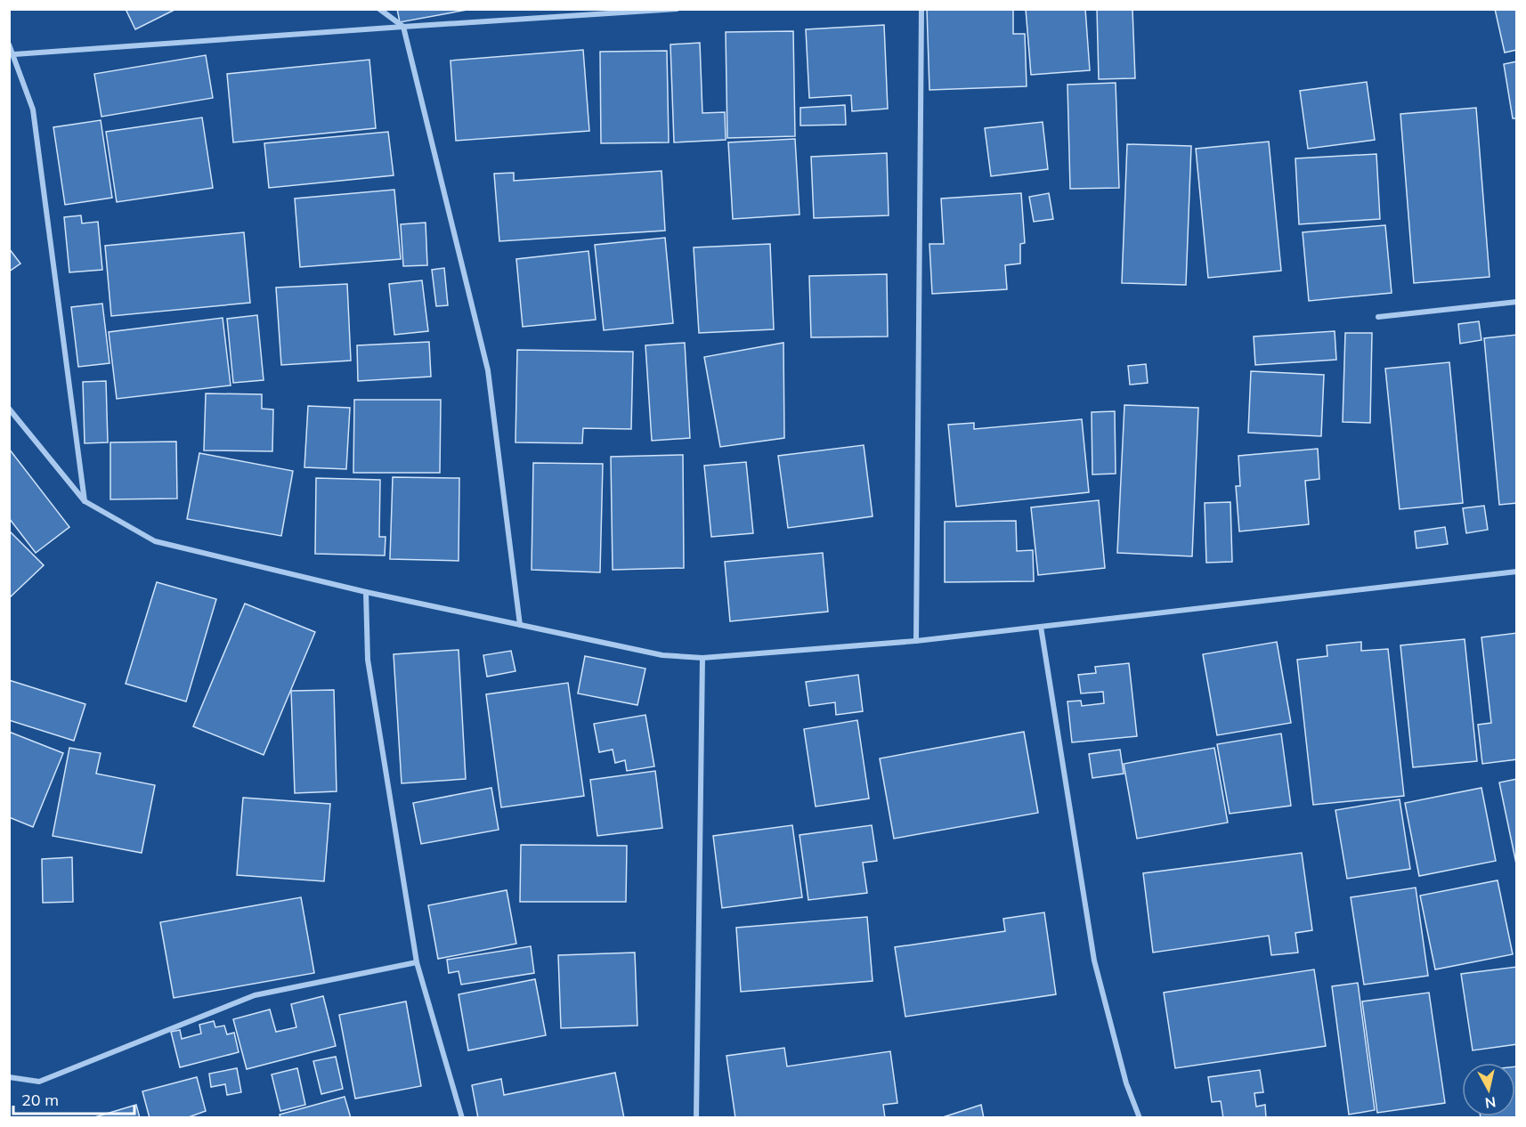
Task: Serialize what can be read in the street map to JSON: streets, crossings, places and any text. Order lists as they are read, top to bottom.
{
  "scale_bar": "20 m",
  "north": "bottom"
}
